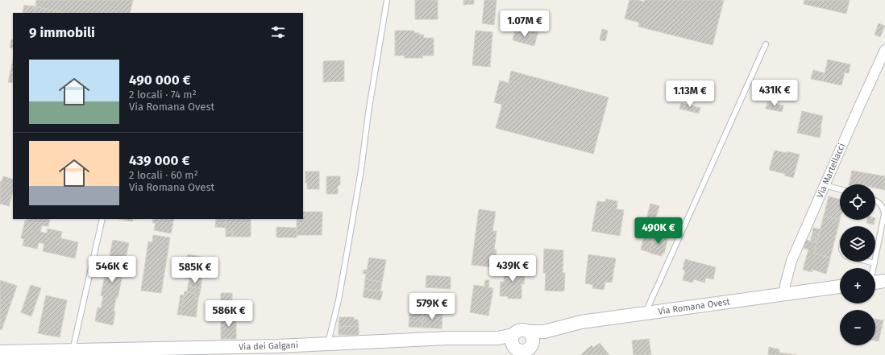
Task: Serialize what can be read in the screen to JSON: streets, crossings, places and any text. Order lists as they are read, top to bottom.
{
  "streets": {
    "street": ["Via Martellacci", "Via Romana Ovest", "Via dei Galgani"]
  },
  "crossings": [
    ["Via Martellacci", "Via Romana Ovest"],
    ["Via Romana Ovest", "Via dei Galgani"]
  ],
  "page": {
    "price": [
      "1.07M €",
      "431K €",
      "1.13M €",
      "490K €",
      "439K €",
      "546K €",
      "585K €",
      "579K €",
      "586K €"
    ],
    "heading": "9 immobili",
    "list": [
      {
        "name": "490 000 €",
        "note": "2 locali · 74 m² · Via Romana Ovest"
      },
      {
        "name": "439 000 €",
        "note": "2 locali · 60 m² · Via Romana Ovest"
      }
    ],
    "map_buttons": ["+", "−"]
  }
}
